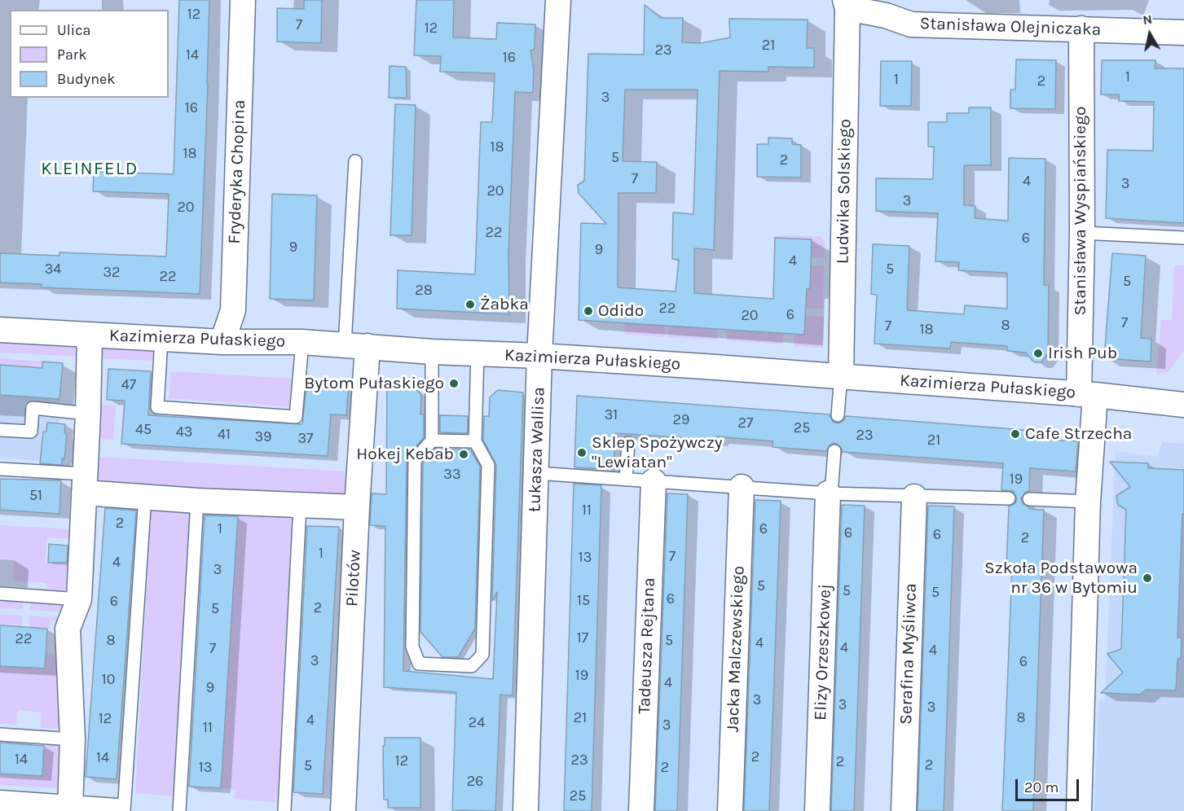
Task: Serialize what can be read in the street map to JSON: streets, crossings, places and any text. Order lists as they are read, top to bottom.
{
  "streets": {
    "street": [
      "Stanisława Olejniczaka",
      "Fryderyka Chopina",
      "Ludwika Solskiego",
      "Stanisława Wyspiańskiego",
      "Kazimierza Pułaskiego",
      "Łukasza Wallisa",
      "Pilotów",
      "Tadeusza Rejtana",
      "Jacka Malczewskiego",
      "Elizy Orzeszkowej",
      "Serafina Myśliwca"
    ]
  },
  "crossings": [
    ["Stanisława Olejniczaka", "Ludwika Solskiego"],
    ["Stanisława Olejniczaka", "Stanisława Wyspiańskiego"],
    ["Fryderyka Chopina", "Kazimierza Pułaskiego"],
    ["Ludwika Solskiego", "Kazimierza Pułaskiego"],
    ["Stanisława Wyspiańskiego", "Kazimierza Pułaskiego"],
    ["Kazimierza Pułaskiego", "Łukasza Wallisa"],
    ["Kazimierza Pułaskiego", "Pilotów"]
  ],
  "districts": ["KLEINFELD"],
  "places": [
    "Żabka",
    "Odido",
    "Irish Pub",
    "Bytom Pułaskiego",
    "Cafe Strzecha",
    "Sklep Spożywczy \"Lewiatan\"",
    "Hokej Kebab",
    "Szkoła Podstawowa nr 36 w Bytomiu"
  ],
  "house_numbers": [
    "12",
    "7",
    "12",
    "21",
    "23",
    "14",
    "16",
    "1",
    "1",
    "2",
    "3",
    "16",
    "18",
    "18",
    "5",
    "2",
    "7",
    "4",
    "3",
    "20",
    "3",
    "20",
    "22",
    "6",
    "9",
    "9",
    "4",
    "34",
    "5",
    "32",
    "22",
    "5",
    "28",
    "22",
    "6",
    "20",
    "7",
    "8",
    "7",
    "18",
    "47",
    "31",
    "29",
    "27",
    "25",
    "45",
    "43",
    "41",
    "23",
    "39",
    "37",
    "21",
    "33",
    "19",
    "51",
    "11",
    "2",
    "1",
    "6",
    "6",
    "6",
    "2",
    "1",
    "7",
    "13",
    "4",
    "3",
    "5",
    "5",
    "5",
    "6",
    "15",
    "6",
    "2",
    "5",
    "17",
    "22",
    "8",
    "5",
    "4",
    "4",
    "7",
    "4",
    "3",
    "6",
    "19",
    "10",
    "4",
    "9",
    "3",
    "3",
    "3",
    "21",
    "8",
    "12",
    "4",
    "24",
    "3",
    "11",
    "2",
    "14",
    "14",
    "23",
    "12",
    "2",
    "2",
    "5",
    "13",
    "2",
    "26",
    "25"
  ],
  "legend": ["Ulica", "Park", "Budynek"],
  "scale_bar": "20 m",
  "north": "top"
}
